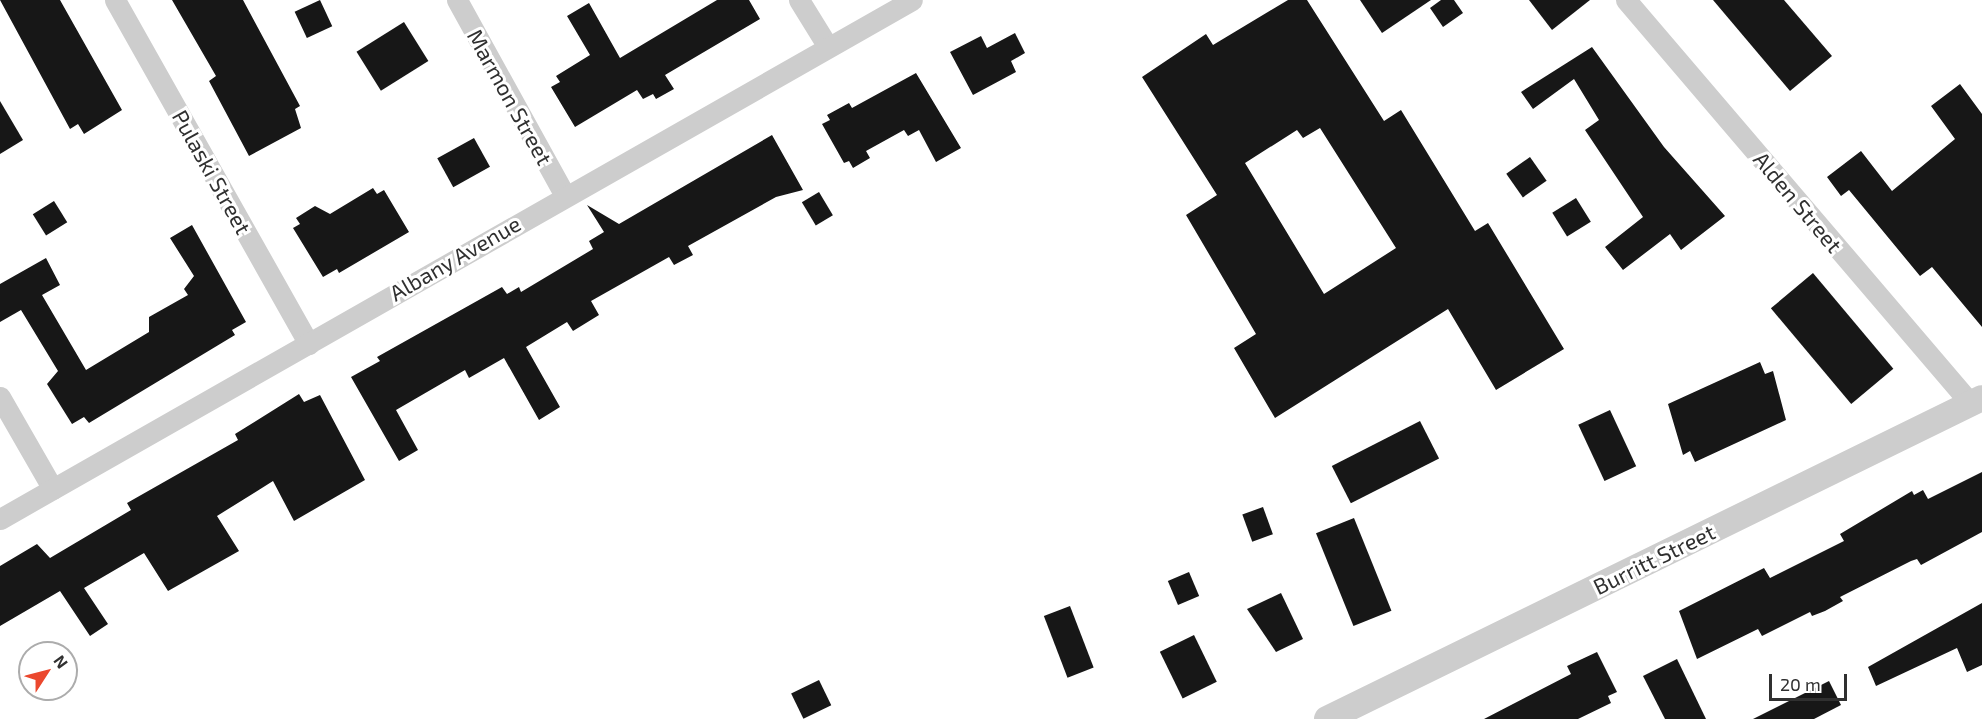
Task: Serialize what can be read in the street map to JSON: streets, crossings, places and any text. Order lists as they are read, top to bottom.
{
  "streets": {
    "street": [
      "Marmon Street",
      "Pulaski Street",
      "Alden Street",
      "Albany Avenue",
      "Burritt Street"
    ]
  },
  "crossings": [
    ["Marmon Street", "Albany Avenue"],
    ["Pulaski Street", "Albany Avenue"],
    ["Alden Street", "Burritt Street"]
  ],
  "scale_bar": "20 m",
  "north": "top right"
}
